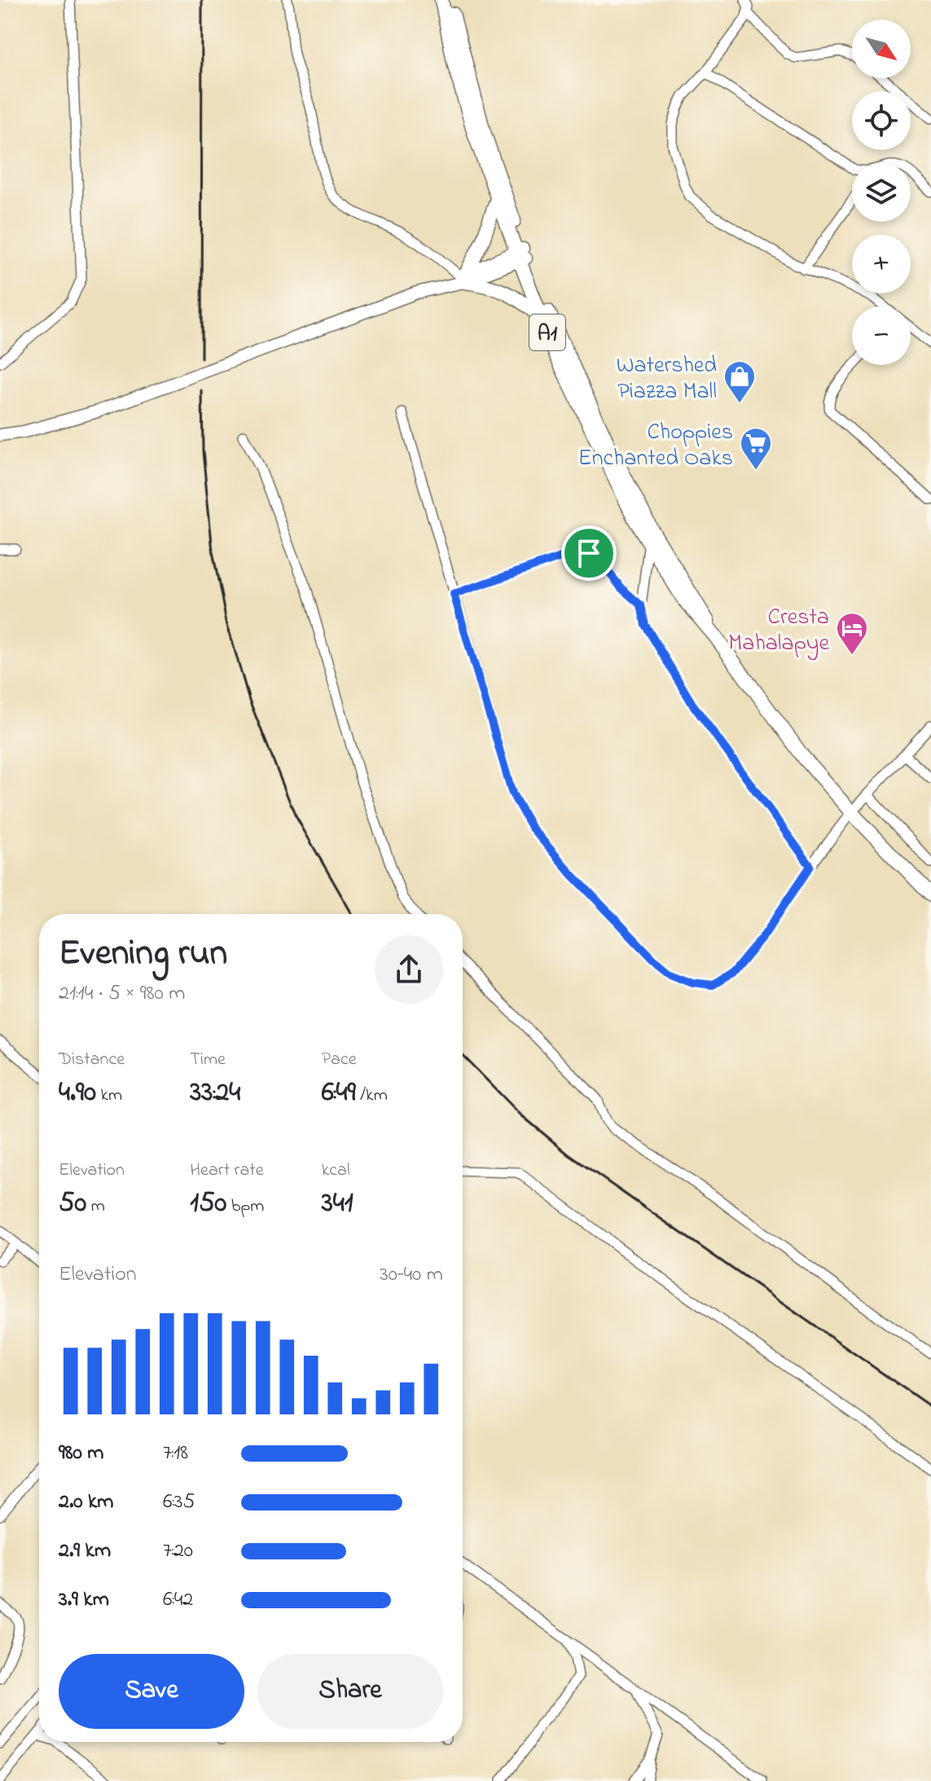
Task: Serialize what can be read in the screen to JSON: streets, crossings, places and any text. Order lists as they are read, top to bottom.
{
  "streets": {
    "highway": ["A1"]
  },
  "places": {
    "shop": ["Watershed Piazza Mall"],
    "supermarket": ["Choppies Enchanted Oaks"],
    "hotel": ["Cresta Mahalapye"]
  },
  "north": "bottom right",
  "page": {
    "map_buttons": ["+", "−"],
    "heading": ["Evening run", "21:14 · 5 × 980 m"],
    "stats": [
      ["Distance", "4.90 km"],
      ["Time", "33:24"],
      ["Pace", "6:49 /km"],
      ["Elevation", "50 m"],
      ["Heart rate", "150 bpm"],
      ["kcal", "341"]
    ],
    "chart": ["Elevation", "30–40 m"],
    "list": [
      {
        "name": "980 m",
        "note": "7:18"
      },
      {
        "name": "2.0 km",
        "note": "6:35"
      },
      {
        "name": "2.9 km",
        "note": "7:20"
      },
      {
        "name": "3.9 km",
        "note": "6:42"
      }
    ],
    "buttons": ["Save", "Share"]
  }
}
